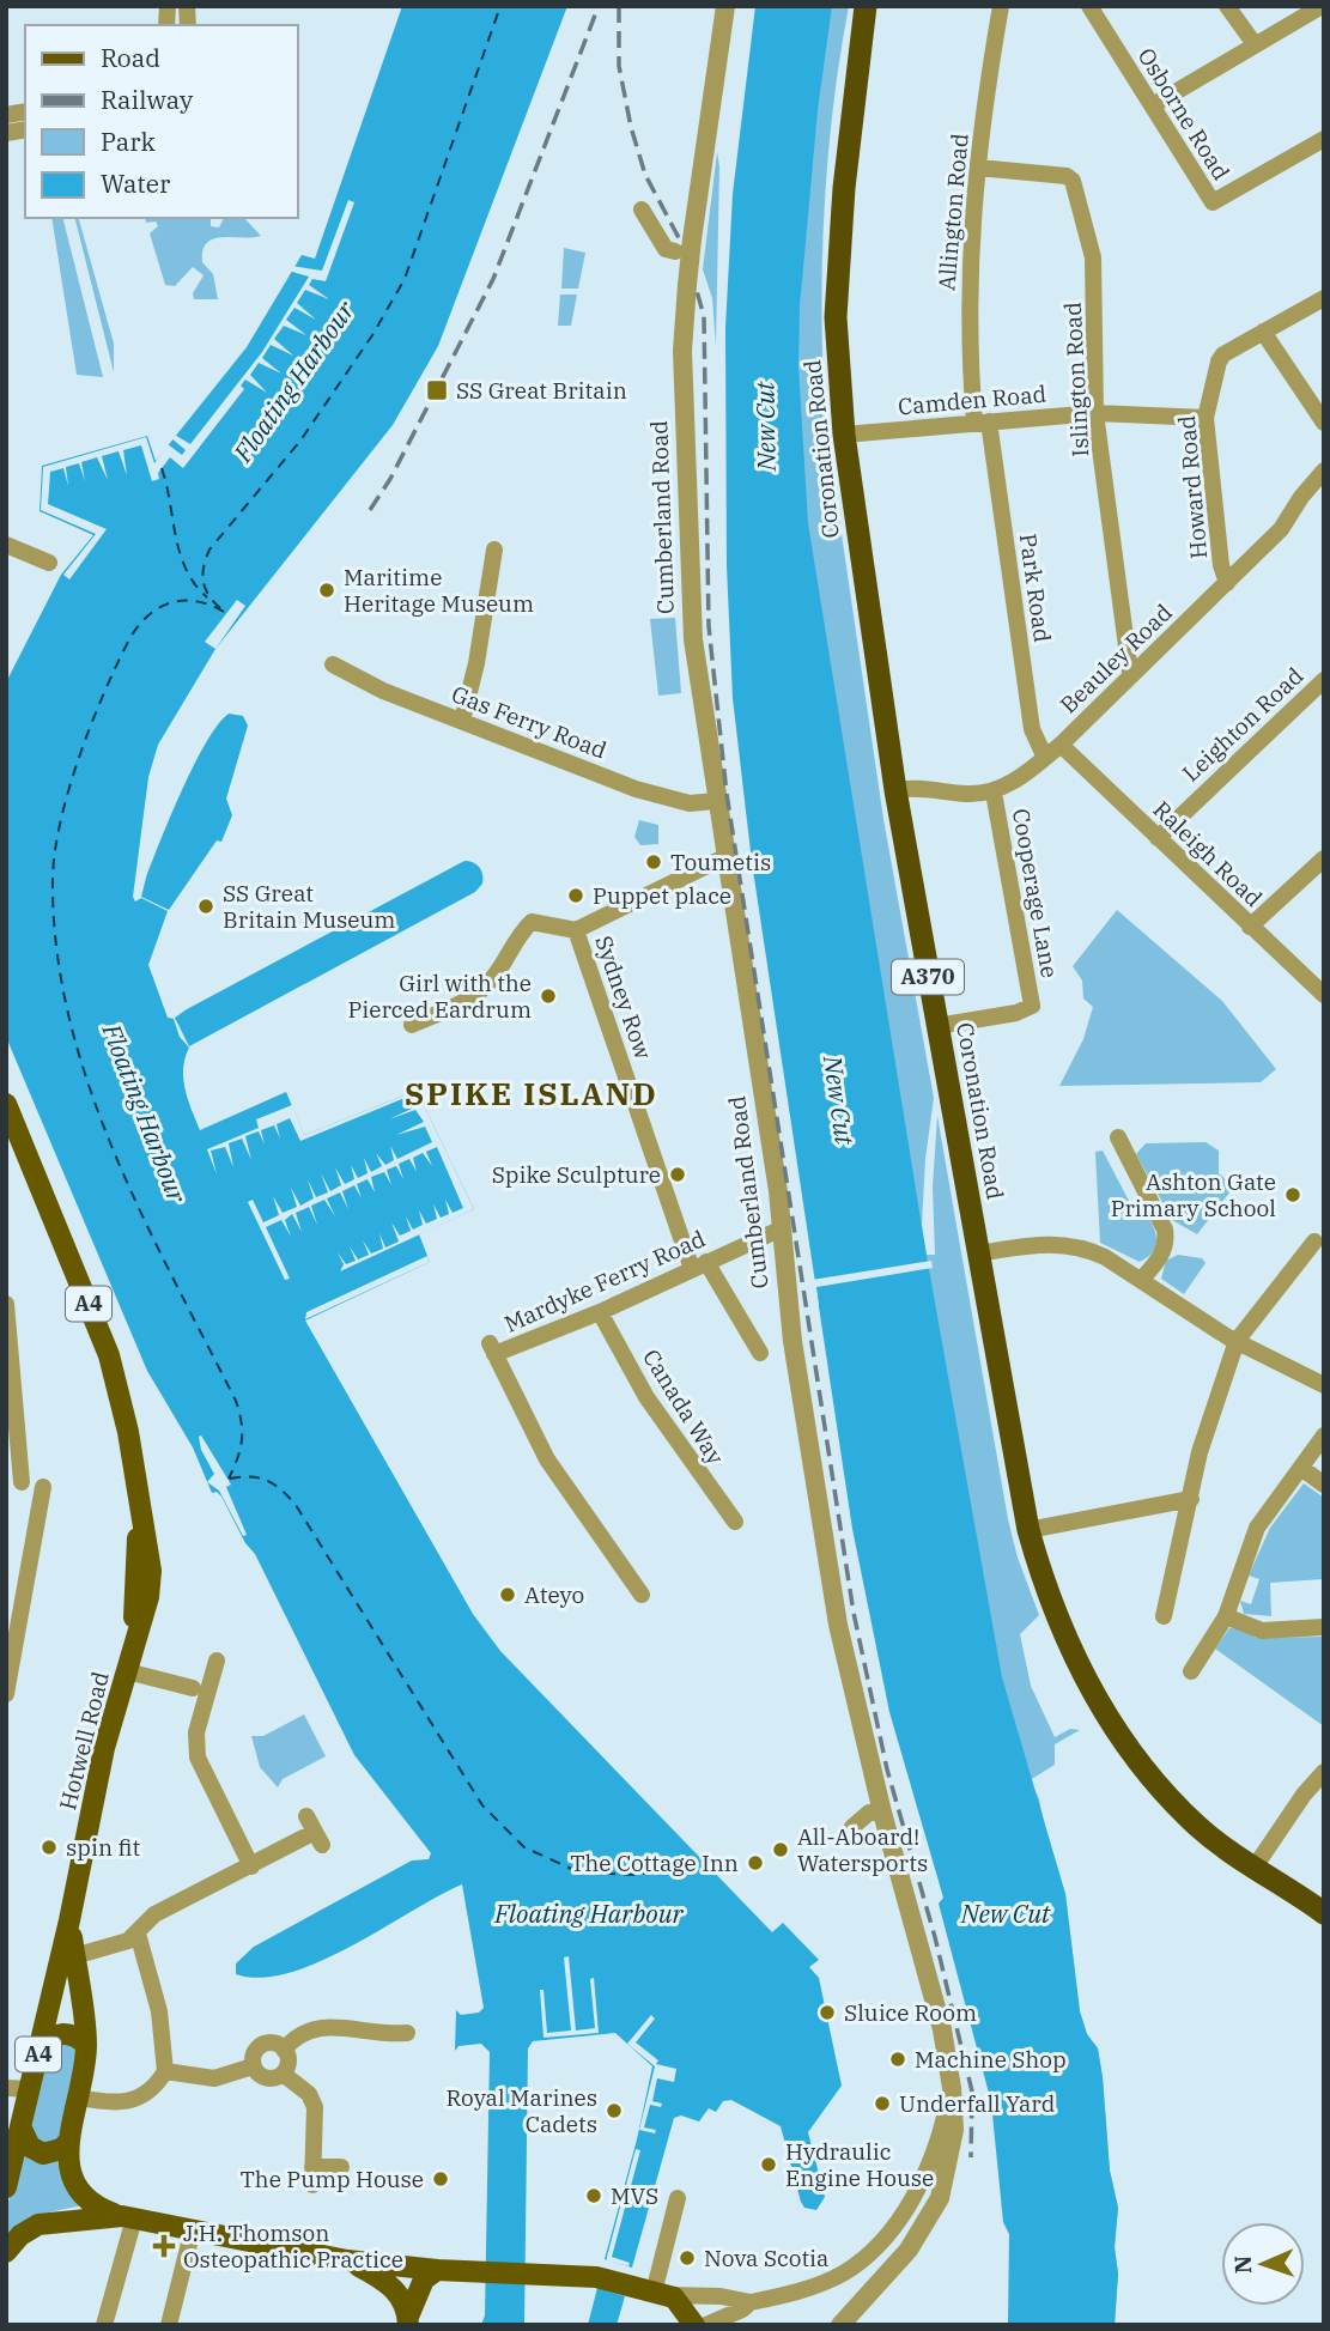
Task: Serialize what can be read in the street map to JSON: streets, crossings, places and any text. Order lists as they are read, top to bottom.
{
  "streets": {
    "highway": ["Coronation Road", "A370"],
    "main road": ["A4", "Hotwell Road"],
    "street": [
      "Osborne Road",
      "Allington Road",
      "Islington Road",
      "Camden Road",
      "Howard Road",
      "Cumberland Road",
      "Park Road",
      "Beauley Road",
      "Gas Ferry Road",
      "Leighton Road",
      "Raleigh Road",
      "Cooperage Lane",
      "Sydney Row",
      "Mardyke Ferry Road",
      "Canada Way"
    ]
  },
  "crossings": [
    ["Allington Road", "Islington Road"],
    ["Allington Road", "Camden Road"],
    ["Allington Road", "Park Road"],
    ["Islington Road", "Camden Road"],
    ["Islington Road", "Beauley Road"],
    ["Camden Road", "Coronation Road"],
    ["Camden Road", "Howard Road"],
    ["Camden Road", "Park Road"],
    ["Coronation Road", "Cooperage Lane"],
    ["Howard Road", "Beauley Road"],
    ["Cumberland Road", "Gas Ferry Road"],
    ["Cumberland Road", "Mardyke Ferry Road"],
    ["Park Road", "Beauley Road"],
    ["Beauley Road", "Raleigh Road"],
    ["Beauley Road", "Cooperage Lane"],
    ["Leighton Road", "Raleigh Road"],
    ["Sydney Row", "Mardyke Ferry Road"],
    ["Mardyke Ferry Road", "Canada Way"],
    ["A4", "Hotwell Road"]
  ],
  "districts": ["SPIKE ISLAND"],
  "water": ["Floating Harbour", "New Cut"],
  "places": {
    "transit": ["SS Great Britain"],
    "other": [
      "Maritime Heritage Museum",
      "Toumetis",
      "Puppet place",
      "SS Great Britain Museum",
      "Girl with the Pierced Eardrum",
      "Spike Sculpture",
      "Ashton Gate Primary School",
      "Ateyo",
      "spin fit",
      "All-Aboard! Watersports",
      "The Cottage Inn",
      "Sluice Room",
      "Machine Shop",
      "Underfall Yard",
      "Royal Marines Cadets",
      "Hydraulic Engine House",
      "The Pump House",
      "MVS",
      "Nova Scotia"
    ],
    "health": ["J.H. Thomson Osteopathic Practice"]
  },
  "legend": [
    "Road",
    "Railway",
    "Park",
    "Water"
  ],
  "north": "left"
}
